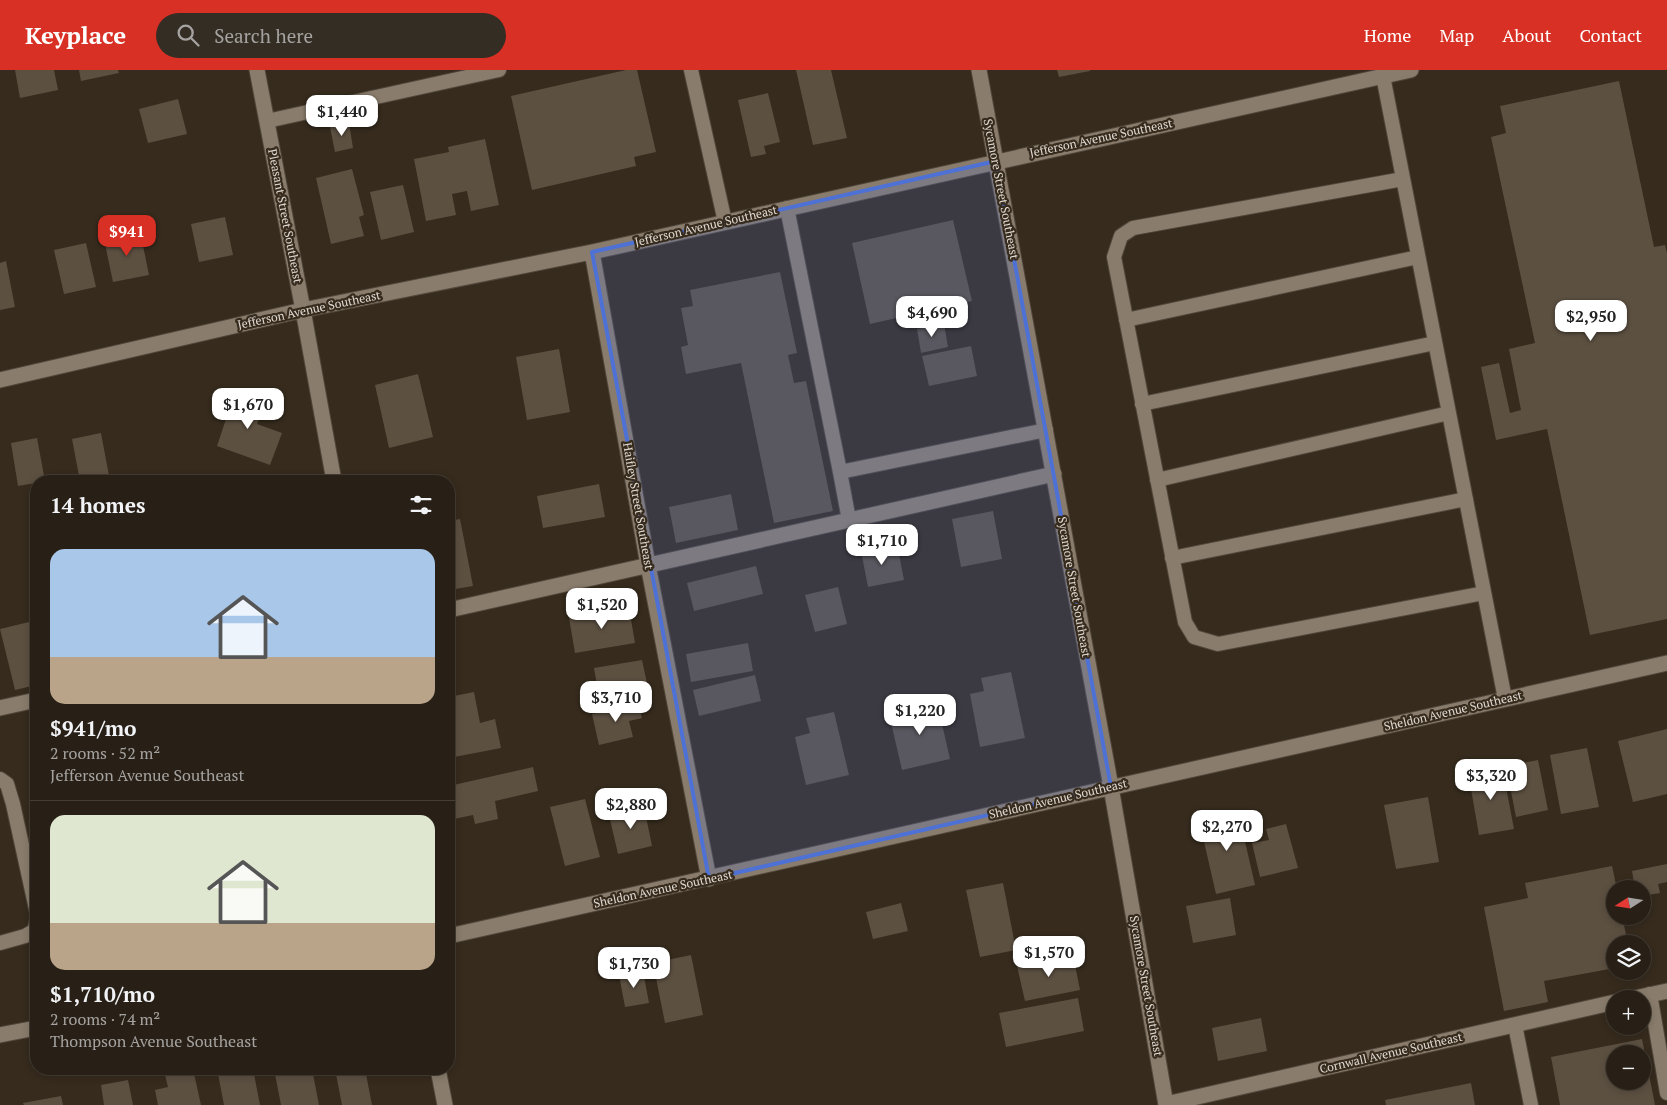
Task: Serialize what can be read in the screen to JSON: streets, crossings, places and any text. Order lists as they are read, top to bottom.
{
  "streets": {
    "street": [
      "Jefferson Avenue Southeast",
      "Sycamore Street Southeast",
      "Pleasant Street Southeast",
      "Haifley Street Southeast",
      "Sheldon Avenue Southeast",
      "Cornwall Avenue Southeast"
    ]
  },
  "crossings": [
    ["Jefferson Avenue Southeast", "Sycamore Street Southeast"],
    ["Jefferson Avenue Southeast", "Pleasant Street Southeast"],
    ["Jefferson Avenue Southeast", "Haifley Street Southeast"],
    ["Sycamore Street Southeast", "Sheldon Avenue Southeast"],
    ["Sycamore Street Southeast", "Cornwall Avenue Southeast"],
    ["Haifley Street Southeast", "Sheldon Avenue Southeast"]
  ],
  "north": "left",
  "page": {
    "header": "Keyplace",
    "search": "Search here",
    "nav": [
      "Home",
      "Map",
      "About",
      "Contact"
    ],
    "price": [
      "$1,440",
      "$941",
      "$4,690",
      "$2,950",
      "$1,670",
      "$1,710",
      "$1,520",
      "$3,710",
      "$1,220",
      "$3,320",
      "$2,880",
      "$2,270",
      "$1,570",
      "$1,730"
    ],
    "heading": "14 homes",
    "list": [
      {
        "name": "$941/mo",
        "note": "2 rooms · 52 m² · Jefferson Avenue Southeast"
      },
      {
        "name": "$1,710/mo",
        "note": "2 rooms · 74 m² · Thompson Avenue Southeast"
      }
    ],
    "map_buttons": ["+", "−"]
  }
}
